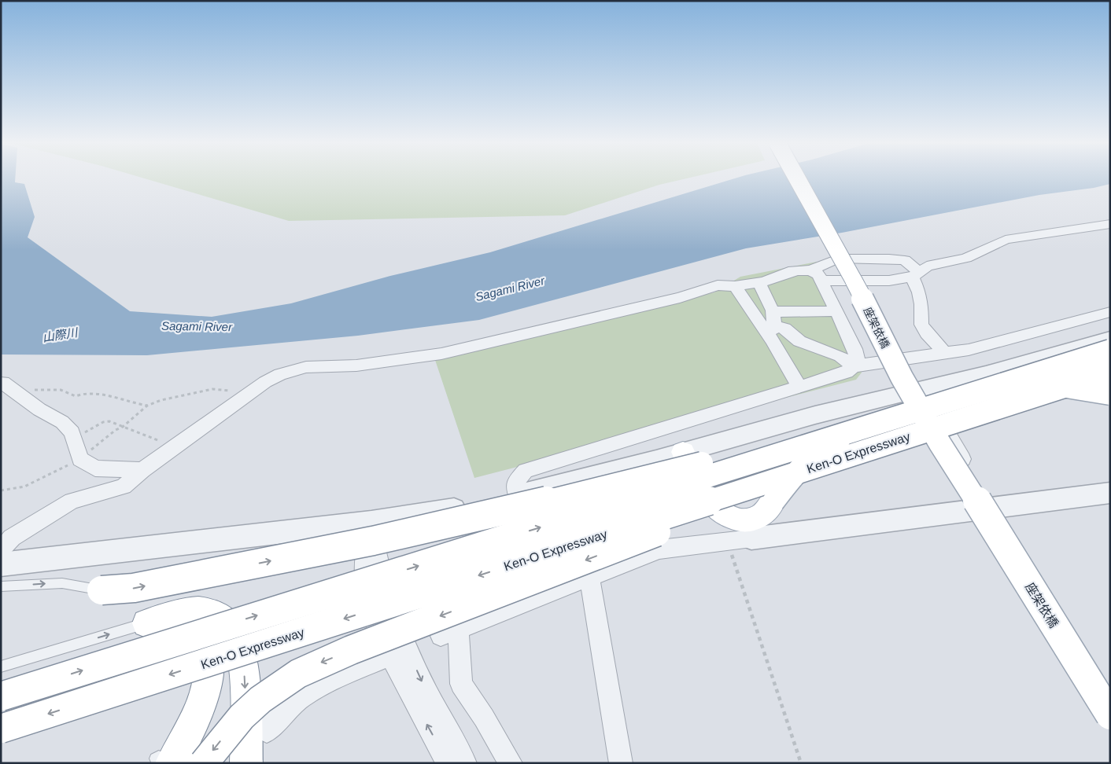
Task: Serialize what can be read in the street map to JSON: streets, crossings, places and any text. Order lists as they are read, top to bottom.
{
  "streets": {
    "main road": ["座架依橋", "Ken-O Expressway"]
  },
  "water": ["Sagami River", "山際川"]
}
